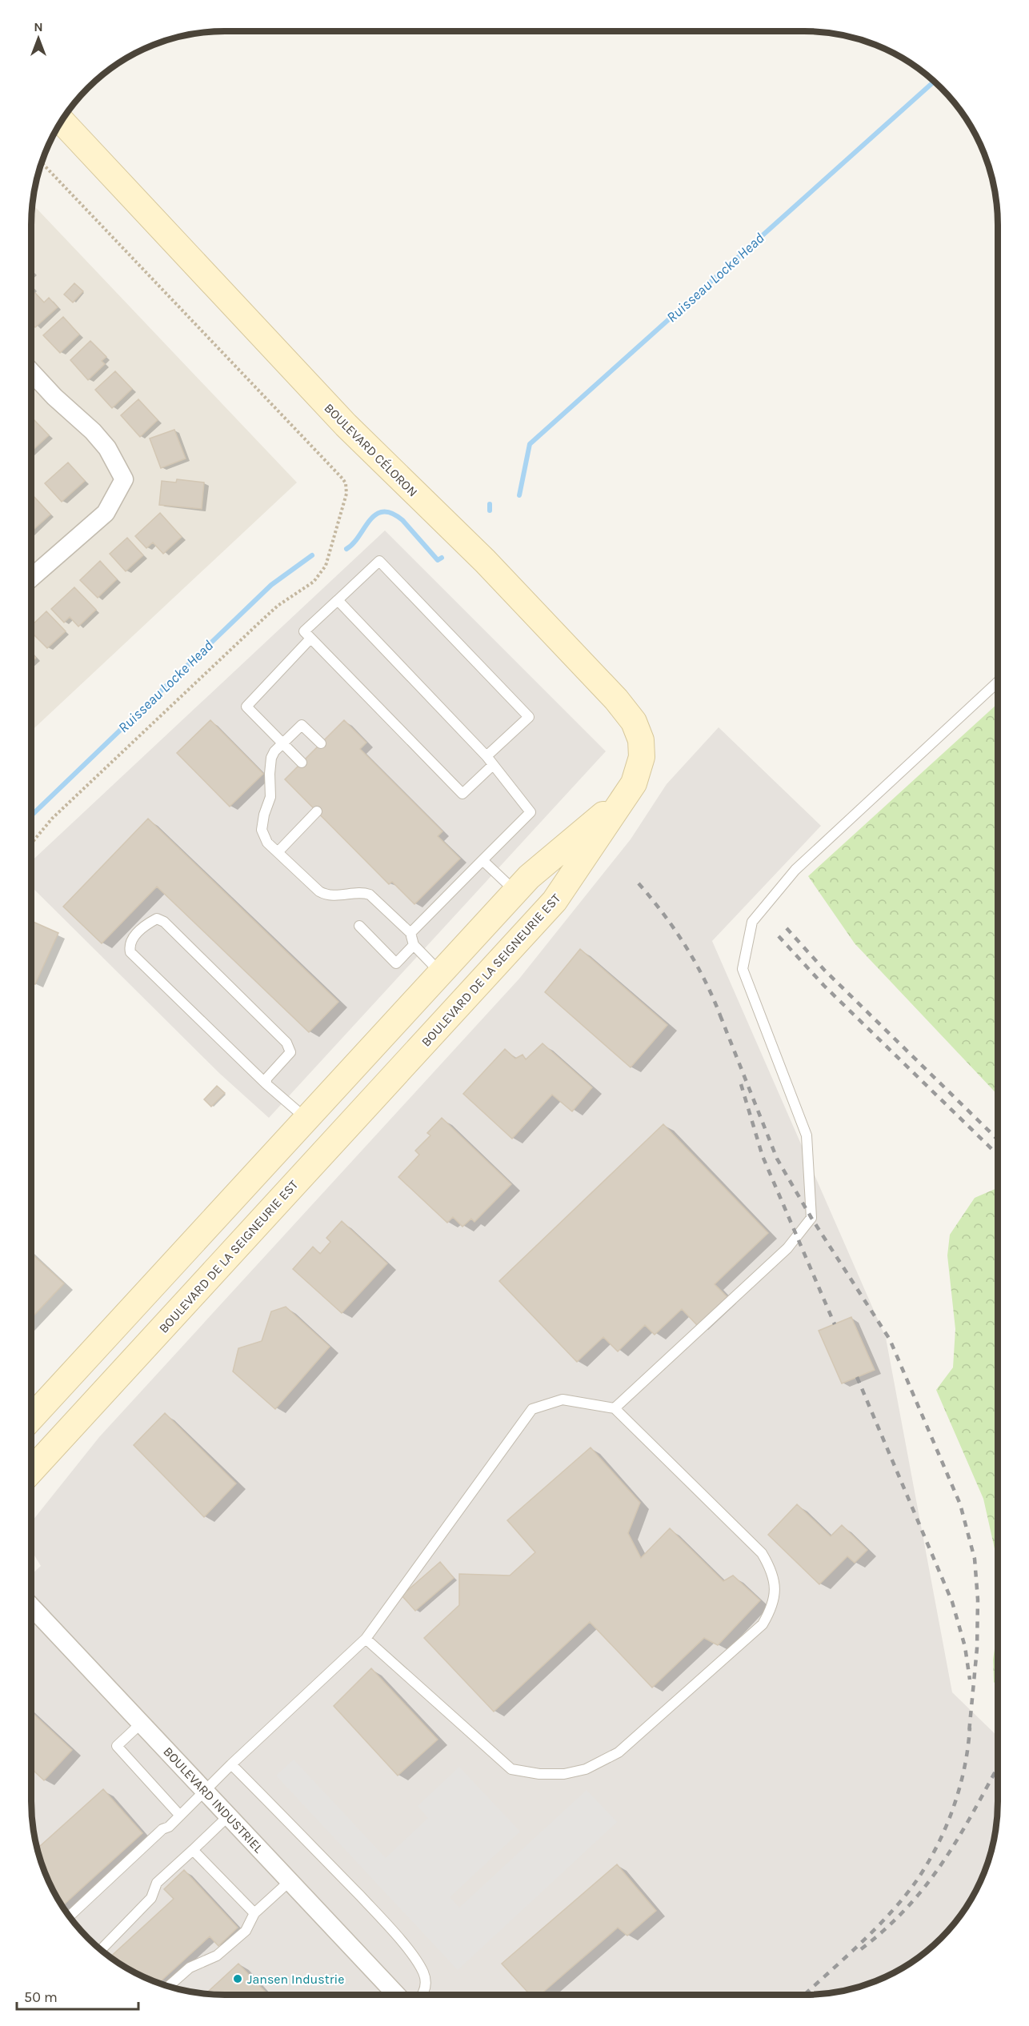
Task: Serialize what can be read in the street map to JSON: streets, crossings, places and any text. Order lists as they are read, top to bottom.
{
  "streets": {
    "main road": ["BOULEVARD CÉLORON", "BOULEVARD DE LA SEIGNEURIE EST"],
    "street": ["BOULEVARD INDUSTRIEL"]
  },
  "crossings": [
    ["BOULEVARD CÉLORON", "BOULEVARD DE LA SEIGNEURIE EST"]
  ],
  "water": ["Ruisseau Locke Head"],
  "places": ["Jansen Industrie"],
  "scale_bar": "50 m",
  "north": "top"
}
